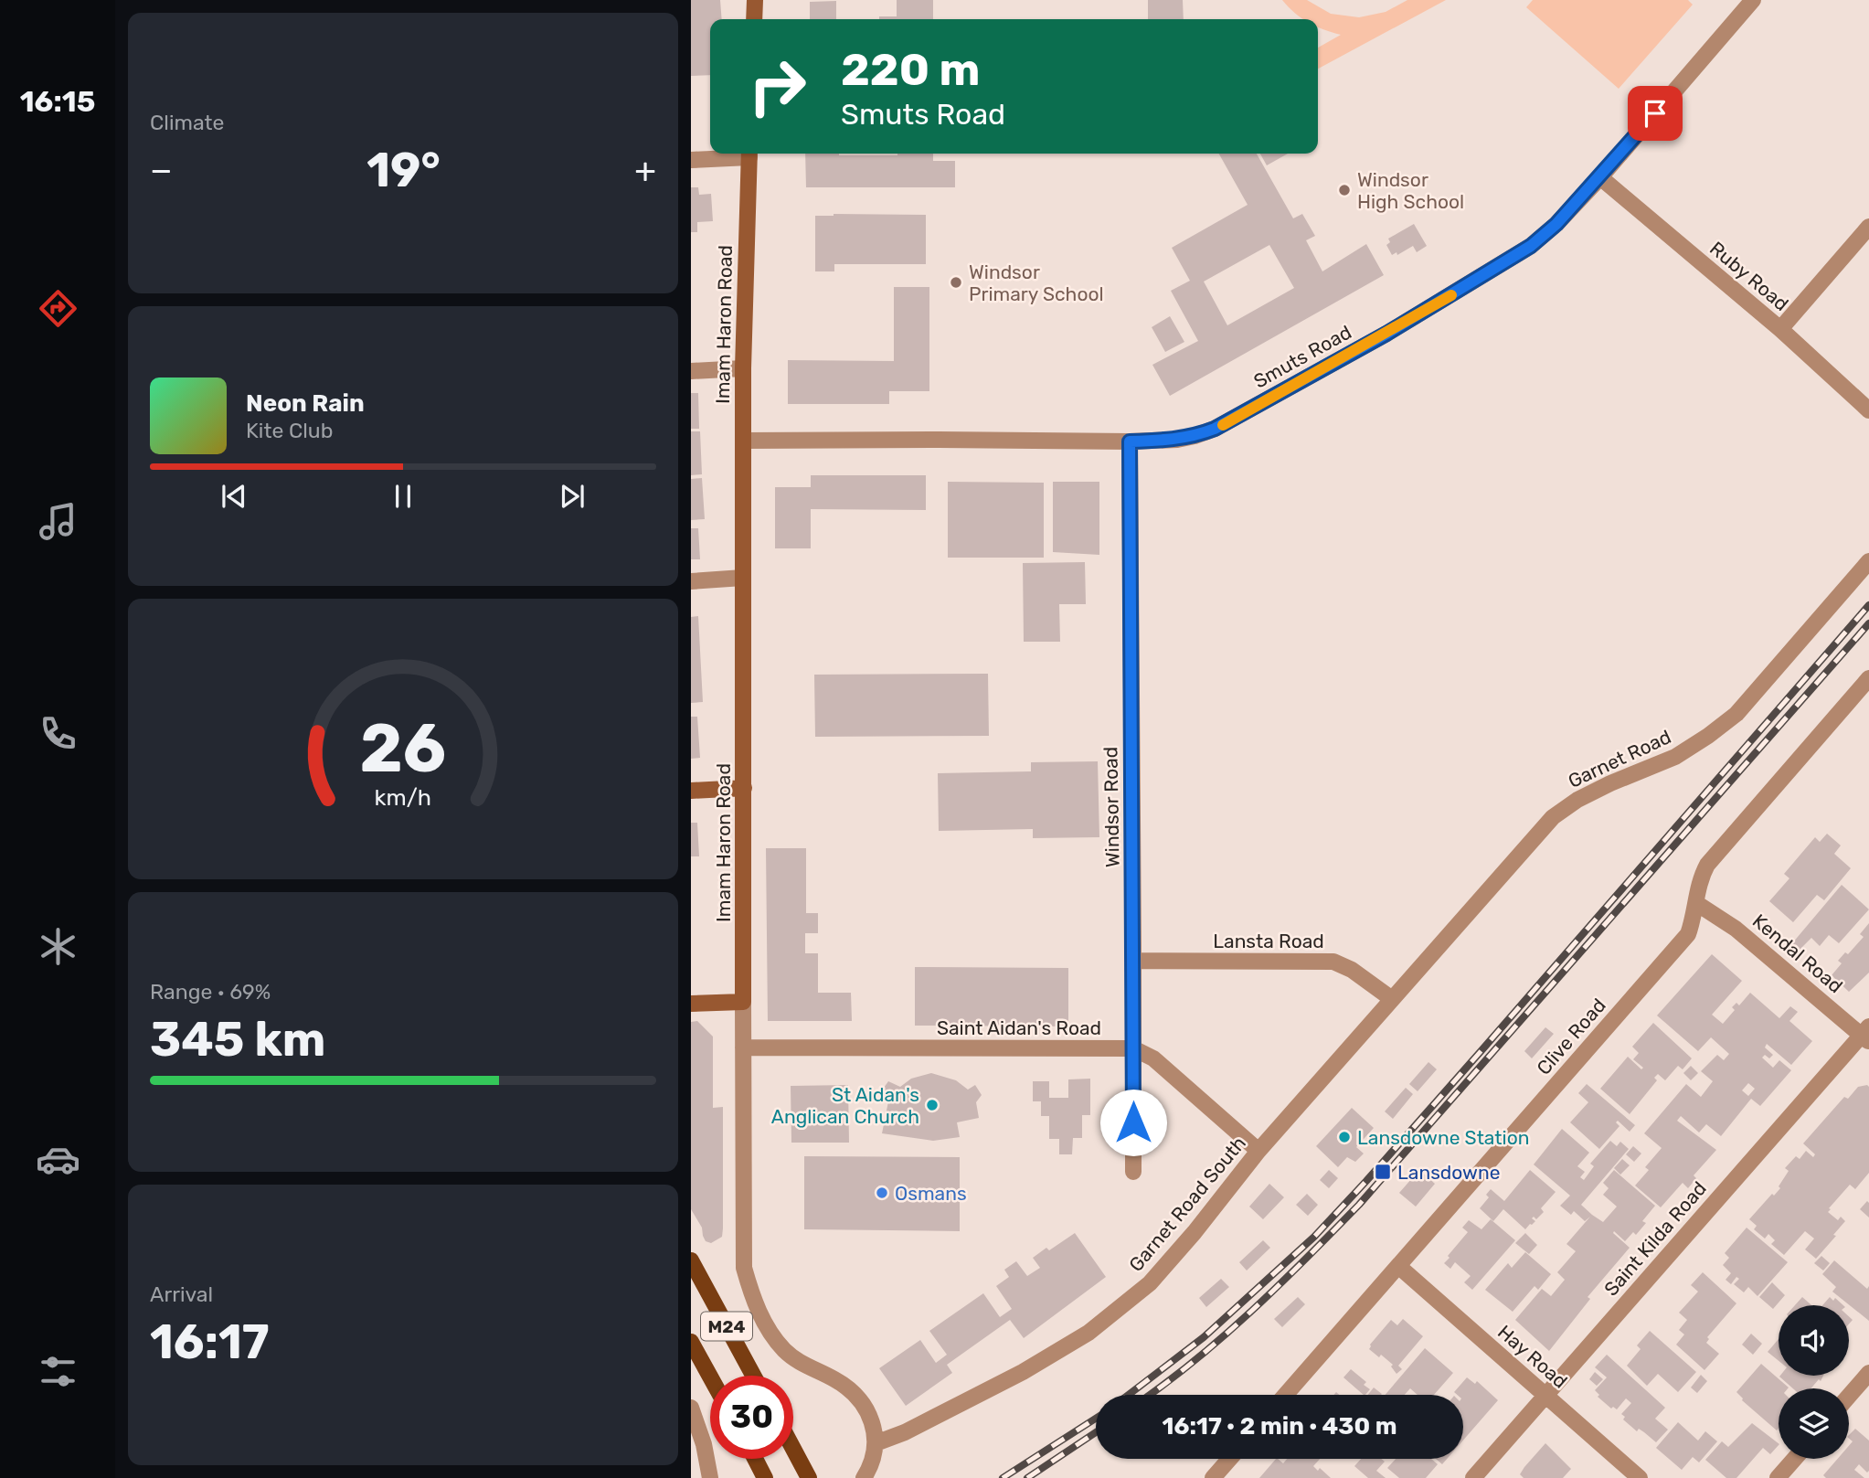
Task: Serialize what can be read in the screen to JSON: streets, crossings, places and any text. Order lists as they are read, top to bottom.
{
  "streets": {
    "main road": ["M24"],
    "street": [
      "Ruby Road",
      "Imam Haron Road",
      "Smuts Road",
      "Garnet Road",
      "Windsor Road",
      "Lansta Road",
      "Kendal Road",
      "Saint Aidan's Road",
      "Clive Road",
      "Garnet Road South",
      "Saint Kilda Road",
      "Hay Road"
    ]
  },
  "crossings": [
    ["Ruby Road", "Smuts Road"],
    ["Imam Haron Road", "Smuts Road"],
    ["Imam Haron Road", "Saint Aidan's Road"],
    ["Imam Haron Road", "Garnet Road South"],
    ["Smuts Road", "Windsor Road"],
    ["Garnet Road", "Lansta Road"],
    ["Garnet Road", "Garnet Road South"],
    ["Windsor Road", "Lansta Road"],
    ["Windsor Road", "Saint Aidan's Road"],
    ["Lansta Road", "Garnet Road South"],
    ["Kendal Road", "Clive Road"],
    ["Kendal Road", "Saint Kilda Road"],
    ["Clive Road", "Hay Road"],
    ["Saint Kilda Road", "Hay Road"]
  ],
  "places": {
    "other": [
      "Windsor High School",
      "Windsor Primary School",
      "St Aidan's Anglican Church",
      "Lansdowne Station",
      "Osmans"
    ],
    "transit": ["Lansdowne"]
  },
  "page": {
    "tabs": "16:15",
    "tile": [
      "Climate",
      ["Range · 69%", "345 km"],
      ["Arrival", "16:17"]
    ],
    "turn": ["220 m", "Smuts Road"],
    "heat": ["−", "19°", "+"],
    "song": ["Neon Rain", "Kite Club"],
    "limit": "30",
    "trip": "16:17 · 2 min · 430 m",
    "gauge": ["26", "km/h"]
  }
}
